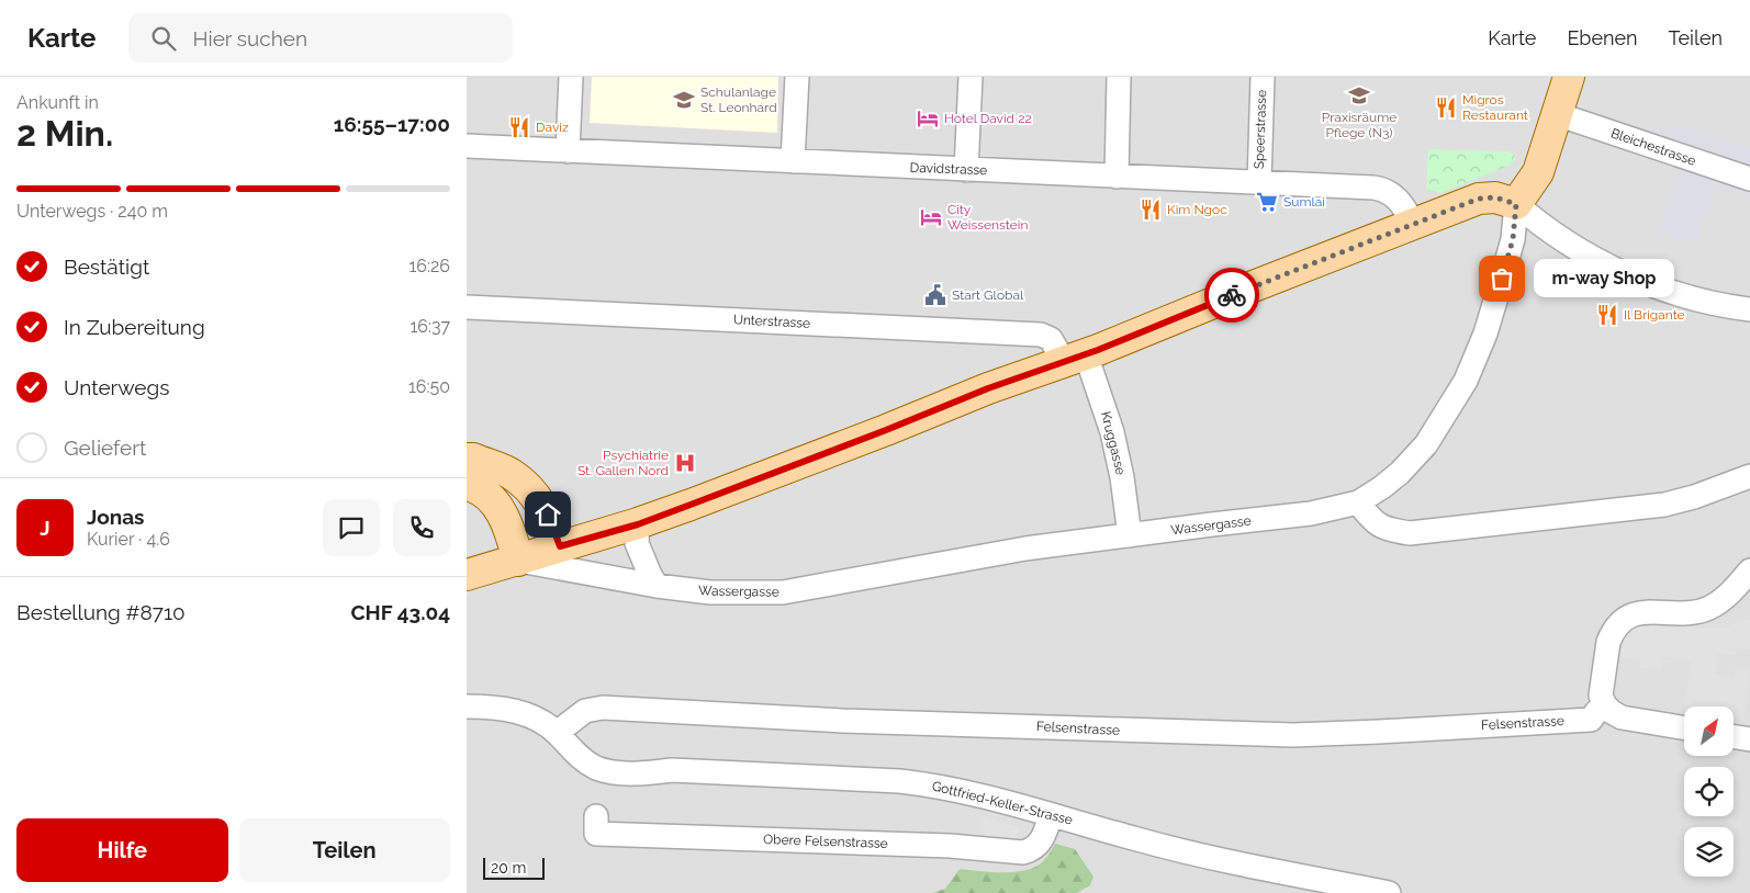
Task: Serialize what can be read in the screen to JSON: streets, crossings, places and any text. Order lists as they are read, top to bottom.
{
  "streets": {
    "street": [
      "Speerstrasse",
      "Bleichestrasse",
      "Davidstrasse",
      "Unterstrasse",
      "Kruggasse",
      "Wassergasse",
      "Felsenstrasse",
      "Gottfried-Keller-Strasse",
      "Obere Felsenstrasse"
    ]
  },
  "crossings": [
    ["Speerstrasse", "Davidstrasse"],
    ["Unterstrasse", "Kruggasse"],
    ["Kruggasse", "Wassergasse"],
    ["Felsenstrasse", "Gottfried-Keller-Strasse"],
    ["Gottfried-Keller-Strasse", "Obere Felsenstrasse"]
  ],
  "places": {
    "school or university": ["Praxisräume Pflege (N3)", "Schulanlage St. Leonhard"],
    "restaurant": [
      "Migros Restaurant",
      "Daviz",
      "Kim Ngoc",
      "Il Brigante"
    ],
    "hotel": ["Hotel David 22", "City Weissenstein"],
    "supermarket": ["Sumlai"],
    "other": ["m-way Shop"],
    "public building": ["Start Global"],
    "hospital": ["Psychiatrie St. Gallen Nord"]
  },
  "scale_bar": "20 m",
  "north": "top right",
  "page": {
    "header": "Karte",
    "search": "Hier suchen",
    "nav": ["Karte", "Ebenen", "Teilen"],
    "heading": ["2 Min.", "Ankunft in", "16:55–17:00"],
    "panel": [
      "Jonas",
      "Kurier · 4.6",
      "Bestellung #8710",
      "CHF 43.04"
    ],
    "bar": "Unterwegs · 240 m",
    "list": [
      ["Bestätigt", "16:26"],
      ["In Zubereitung", "16:37"],
      ["Unterwegs", "16:50"],
      "Geliefert"
    ],
    "bubble": "m-way Shop",
    "round": "J",
    "buttons": ["Hilfe", "Teilen"],
    "scale": "20 m"
  }
}
